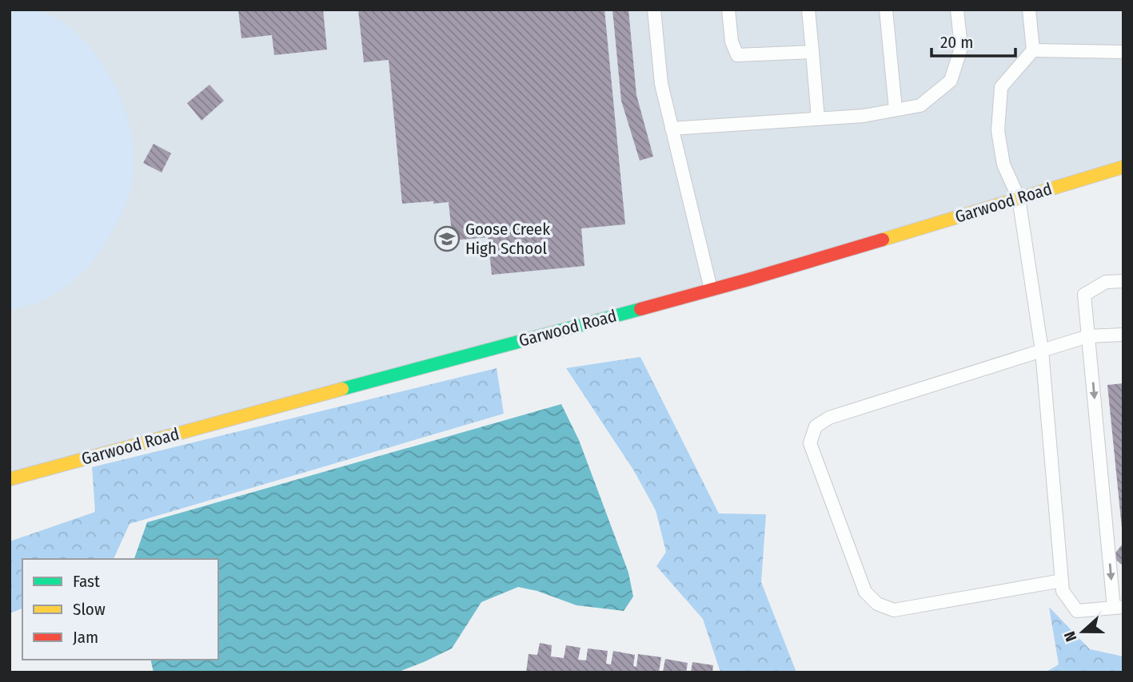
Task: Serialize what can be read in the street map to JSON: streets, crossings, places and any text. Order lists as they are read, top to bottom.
{
  "streets": {
    "street": ["Garwood Road"]
  },
  "places": {
    "school or university": ["Goose Creek High School"]
  },
  "legend": ["Fast", "Slow", "Jam"],
  "scale_bar": "20 m",
  "north": "left"
}
